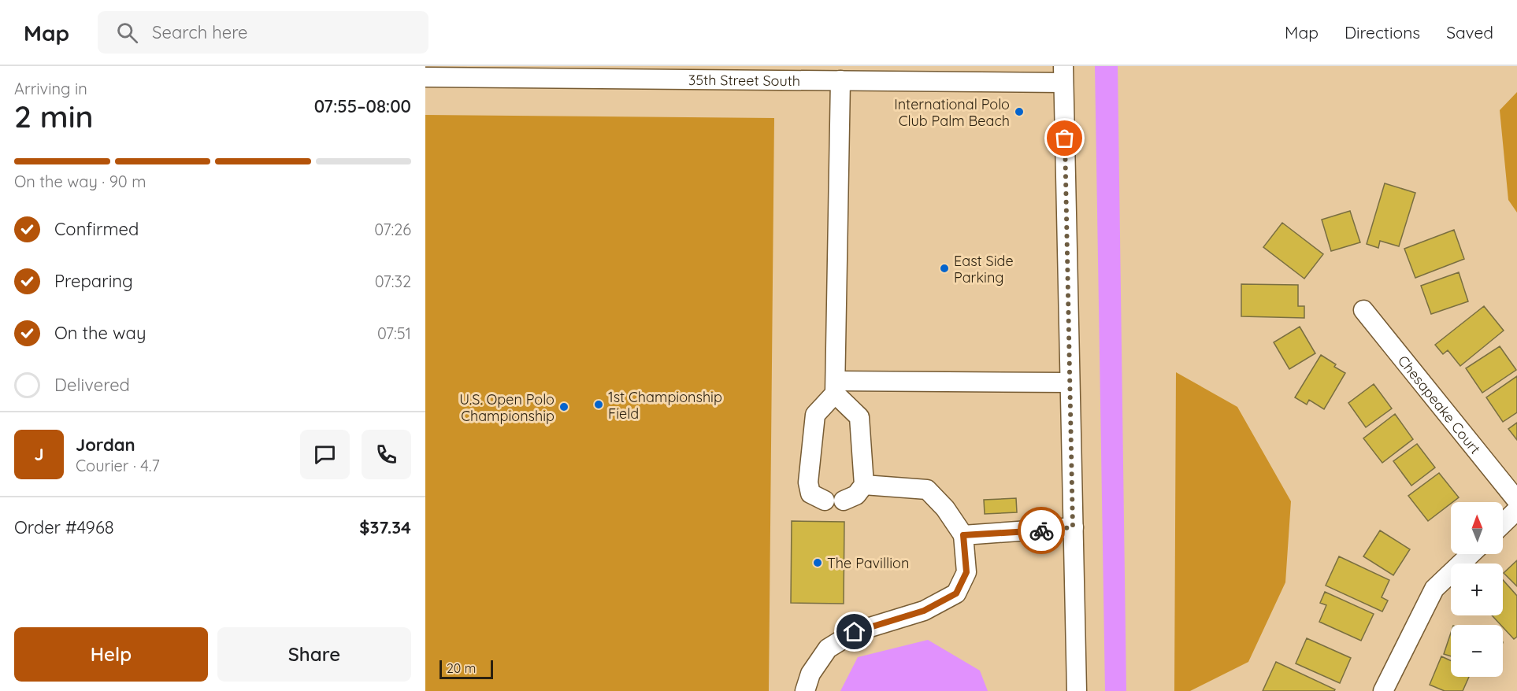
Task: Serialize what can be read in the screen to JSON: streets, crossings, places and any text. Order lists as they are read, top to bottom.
{
  "streets": {
    "street": ["35th Street South", "Chesapeake Court"]
  },
  "places": [
    "International Polo Club Palm Beach",
    "East Side Parking",
    "1st Championship Field",
    "U.S. Open Polo Championship",
    "The Pavillion"
  ],
  "scale_bar": "20 m",
  "north": "top",
  "page": {
    "header": "Map",
    "search": "Search here",
    "nav": ["Map", "Directions", "Saved"],
    "heading": ["2 min", "Arriving in", "07:55–08:00"],
    "panel": [
      "Jordan",
      "Courier · 4.7",
      "Order #4968",
      "$37.34"
    ],
    "bar": "On the way · 90 m",
    "list": [
      ["Confirmed", "07:26"],
      ["Preparing", "07:32"],
      ["On the way", "07:51"],
      "Delivered"
    ],
    "round": "J",
    "map_buttons": ["+", "−"],
    "buttons": ["Help", "Share"],
    "scale": "20 m"
  }
}
